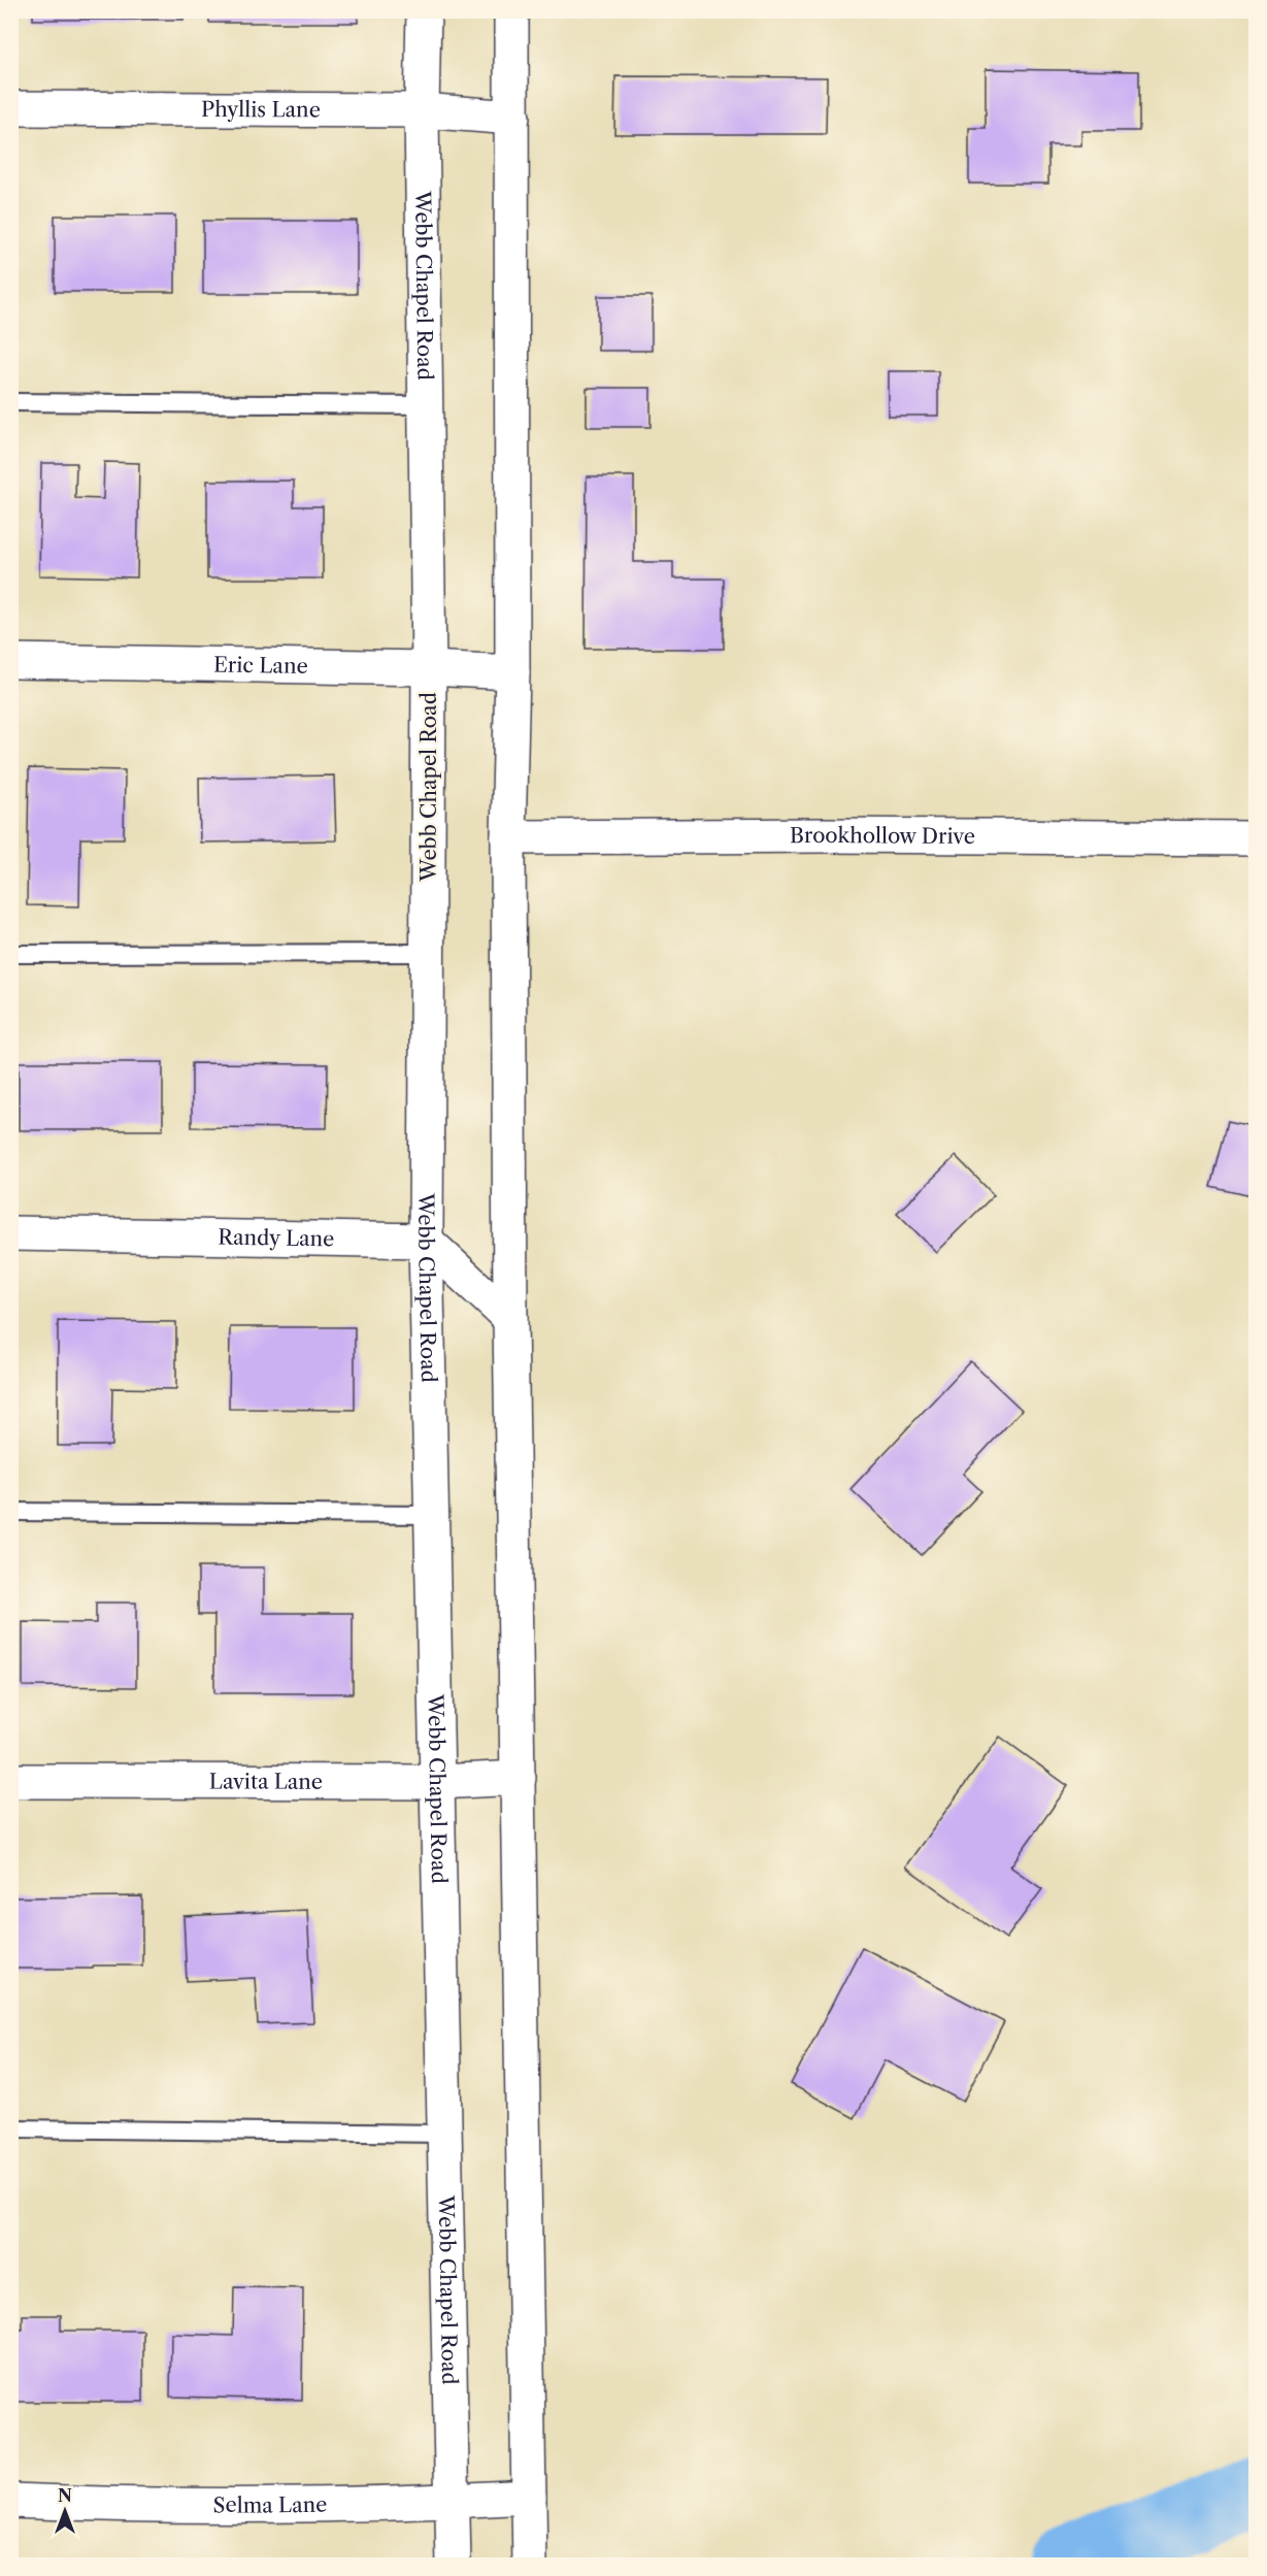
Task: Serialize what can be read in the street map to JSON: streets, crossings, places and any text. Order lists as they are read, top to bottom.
{
  "streets": {
    "main road": [
      "Phyllis Lane",
      "Webb Chapel Road",
      "Eric Lane",
      "Brookhollow Drive",
      "Randy Lane",
      "Lavita Lane",
      "Selma Lane"
    ]
  },
  "crossings": [
    ["Phyllis Lane", "Webb Chapel Road"],
    ["Webb Chapel Road", "Eric Lane"],
    ["Webb Chapel Road", "Randy Lane"],
    ["Webb Chapel Road", "Lavita Lane"],
    ["Webb Chapel Road", "Selma Lane"]
  ],
  "north": "top"
}
